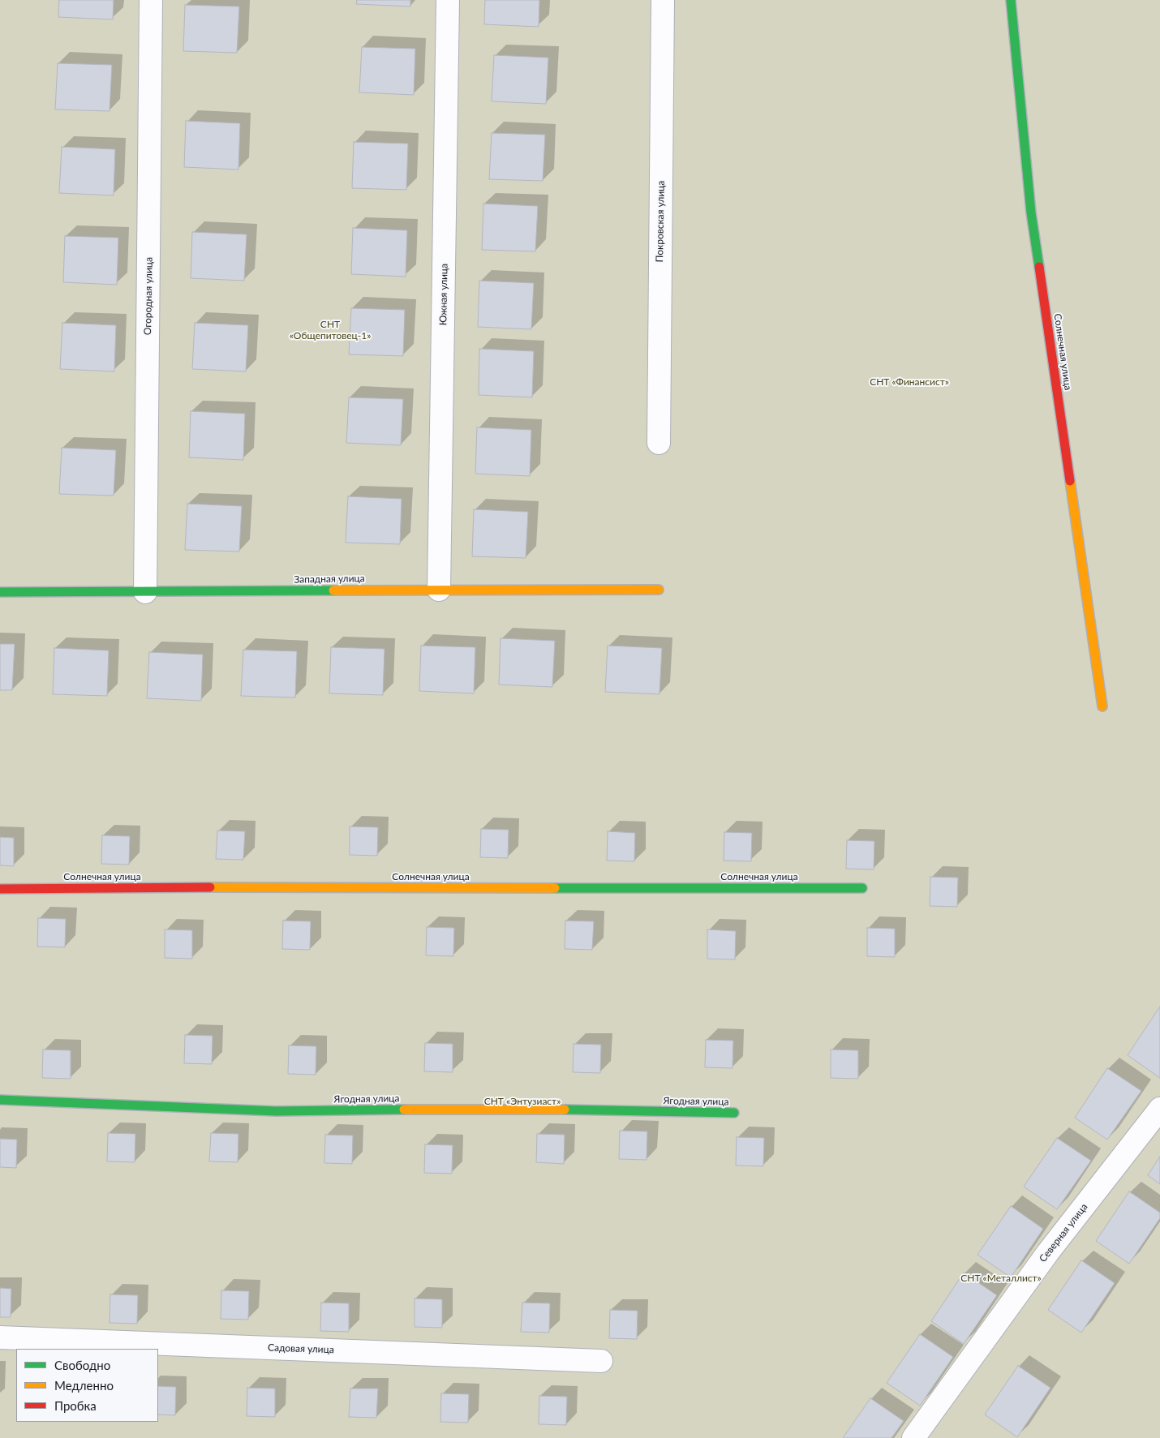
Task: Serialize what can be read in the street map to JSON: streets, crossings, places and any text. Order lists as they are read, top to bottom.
{
  "streets": {
    "street": [
      "Покровская улица",
      "Южная улица",
      "Огородная улица",
      "Солнечная улица",
      "Западная улица",
      "Ягодная улица",
      "Северная улица",
      "Садовая улица"
    ]
  },
  "crossings": [
    ["Южная улица", "Западная улица"],
    ["Огородная улица", "Западная улица"]
  ],
  "parks": [
    "СНТ «Общепитовец-1»",
    "СНТ «Финансист»",
    "СНТ «Энтузиаст»",
    "СНТ «Металлист»"
  ],
  "legend": ["Свободно", "Медленно", "Пробка"]
}
